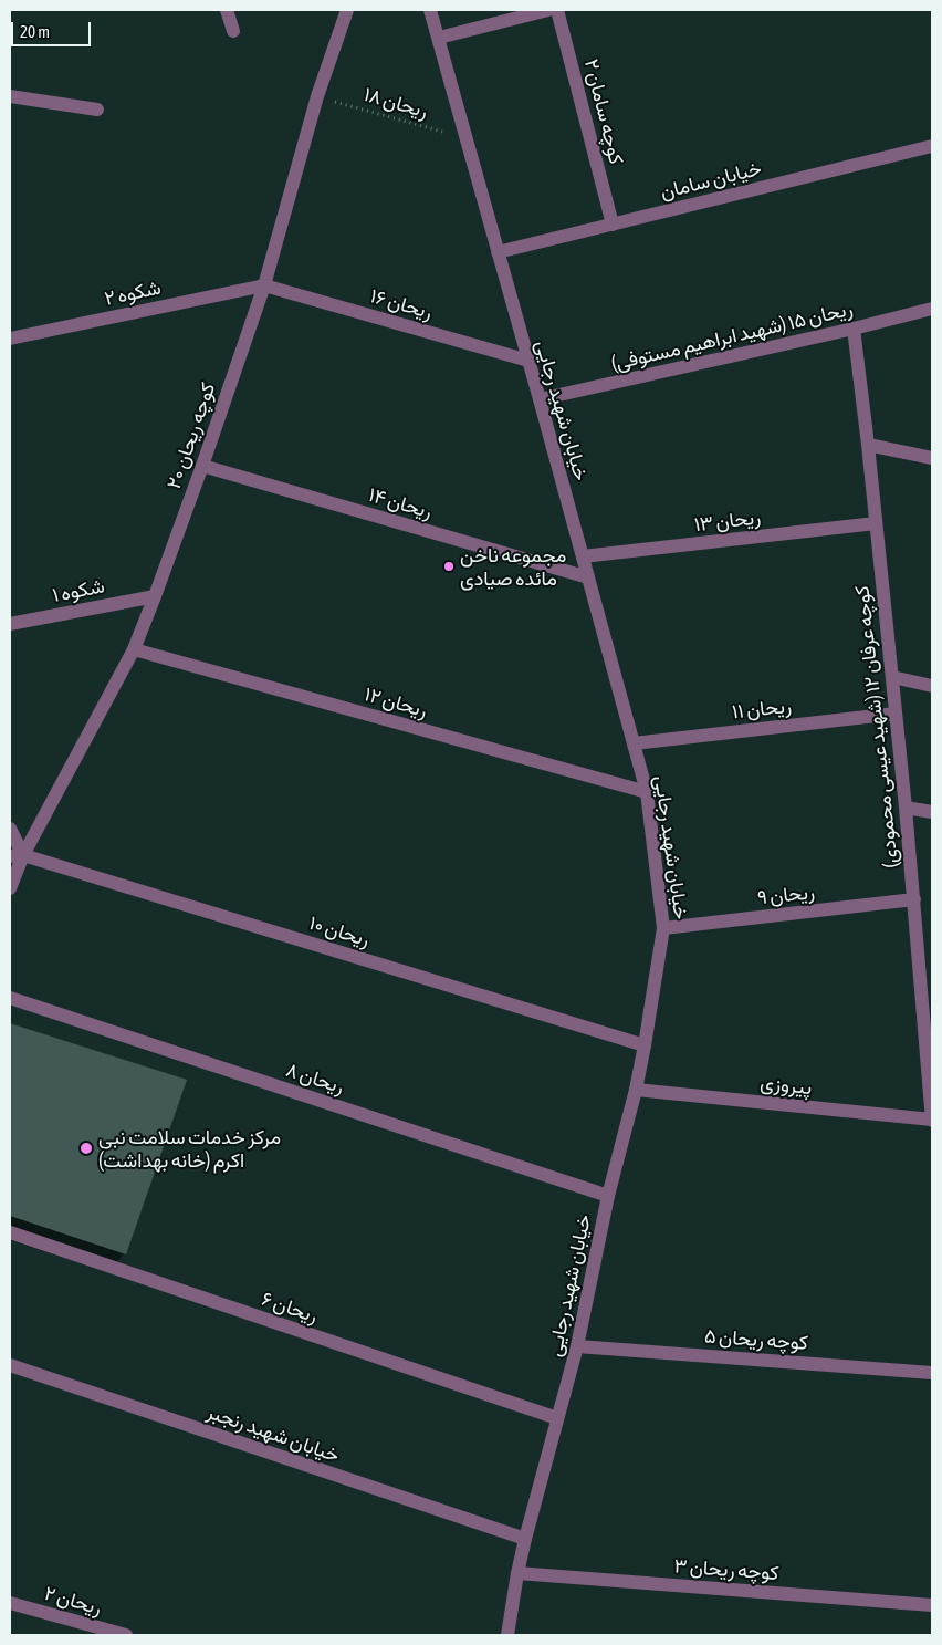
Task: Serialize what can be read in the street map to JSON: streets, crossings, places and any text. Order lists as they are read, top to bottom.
{
  "streets": {
    "street": [
      "کوچه سامان ۲",
      "خیابان سامان",
      "شکوه ۲",
      "ریحان ۱۶",
      "ریحان ۱۵ (شهید ابراهیم مستوفی)",
      "خیابان شهید رجایی",
      "کوچه ریحان ۲۰",
      "ریحان ۱۴",
      "ریحان ۱۳",
      "شکوه ۱",
      "ریحان ۱۲",
      "ریحان ۱۱",
      "کوچه عرفان ۱۲ (شهید عیسی محمودی)",
      "ریحان ۹",
      "ریحان ۱۰",
      "ریحان ۸",
      "پیروزی",
      "ریحان ۶",
      "کوچه ریحان ۵",
      "خیابان شهید رنجبر",
      "کوچه ریحان ۳",
      "ریحان ۲"
    ],
    "path": ["ریحان ۱۸"]
  },
  "crossings": [
    ["ریحان ۱۸", "خیابان شهید رجایی"],
    ["ریحان ۱۸", "کوچه ریحان ۲۰"],
    ["کوچه سامان ۲", "خیابان سامان"],
    ["خیابان سامان", "خیابان شهید رجایی"],
    ["شکوه ۲", "ریحان ۱۶"],
    ["شکوه ۲", "کوچه ریحان ۲۰"],
    ["ریحان ۱۶", "خیابان شهید رجایی"],
    ["ریحان ۱۶", "کوچه ریحان ۲۰"],
    ["ریحان ۱۵ (شهید ابراهیم مستوفی)", "خیابان شهید رجایی"],
    ["ریحان ۱۵ (شهید ابراهیم مستوفی)", "کوچه عرفان ۱۲ (شهید عیسی محمودی)"],
    ["خیابان شهید رجایی", "ریحان ۱۴"],
    ["خیابان شهید رجایی", "ریحان ۱۳"],
    ["خیابان شهید رجایی", "ریحان ۱۲"],
    ["خیابان شهید رجایی", "ریحان ۱۱"],
    ["خیابان شهید رجایی", "ریحان ۹"],
    ["خیابان شهید رجایی", "ریحان ۱۰"],
    ["خیابان شهید رجایی", "ریحان ۸"],
    ["خیابان شهید رجایی", "پیروزی"],
    ["خیابان شهید رجایی", "ریحان ۶"],
    ["خیابان شهید رجایی", "کوچه ریحان ۵"],
    ["خیابان شهید رجایی", "خیابان شهید رنجبر"],
    ["خیابان شهید رجایی", "کوچه ریحان ۳"],
    ["کوچه ریحان ۲۰", "ریحان ۱۴"],
    ["کوچه ریحان ۲۰", "شکوه ۱"],
    ["کوچه ریحان ۲۰", "ریحان ۱۲"],
    ["کوچه ریحان ۲۰", "ریحان ۱۰"],
    ["ریحان ۱۳", "کوچه عرفان ۱۲ (شهید عیسی محمودی)"],
    ["ریحان ۱۱", "کوچه عرفان ۱۲ (شهید عیسی محمودی)"],
    ["کوچه عرفان ۱۲ (شهید عیسی محمودی)", "ریحان ۹"],
    ["کوچه عرفان ۱۲ (شهید عیسی محمودی)", "پیروزی"]
  ],
  "places": ["مجموعه ناخن مائده صیادی", "مرکز خدمات سلامت نبی اکرم (خانه بهداشت)"],
  "scale_bar": "20 m"
}
